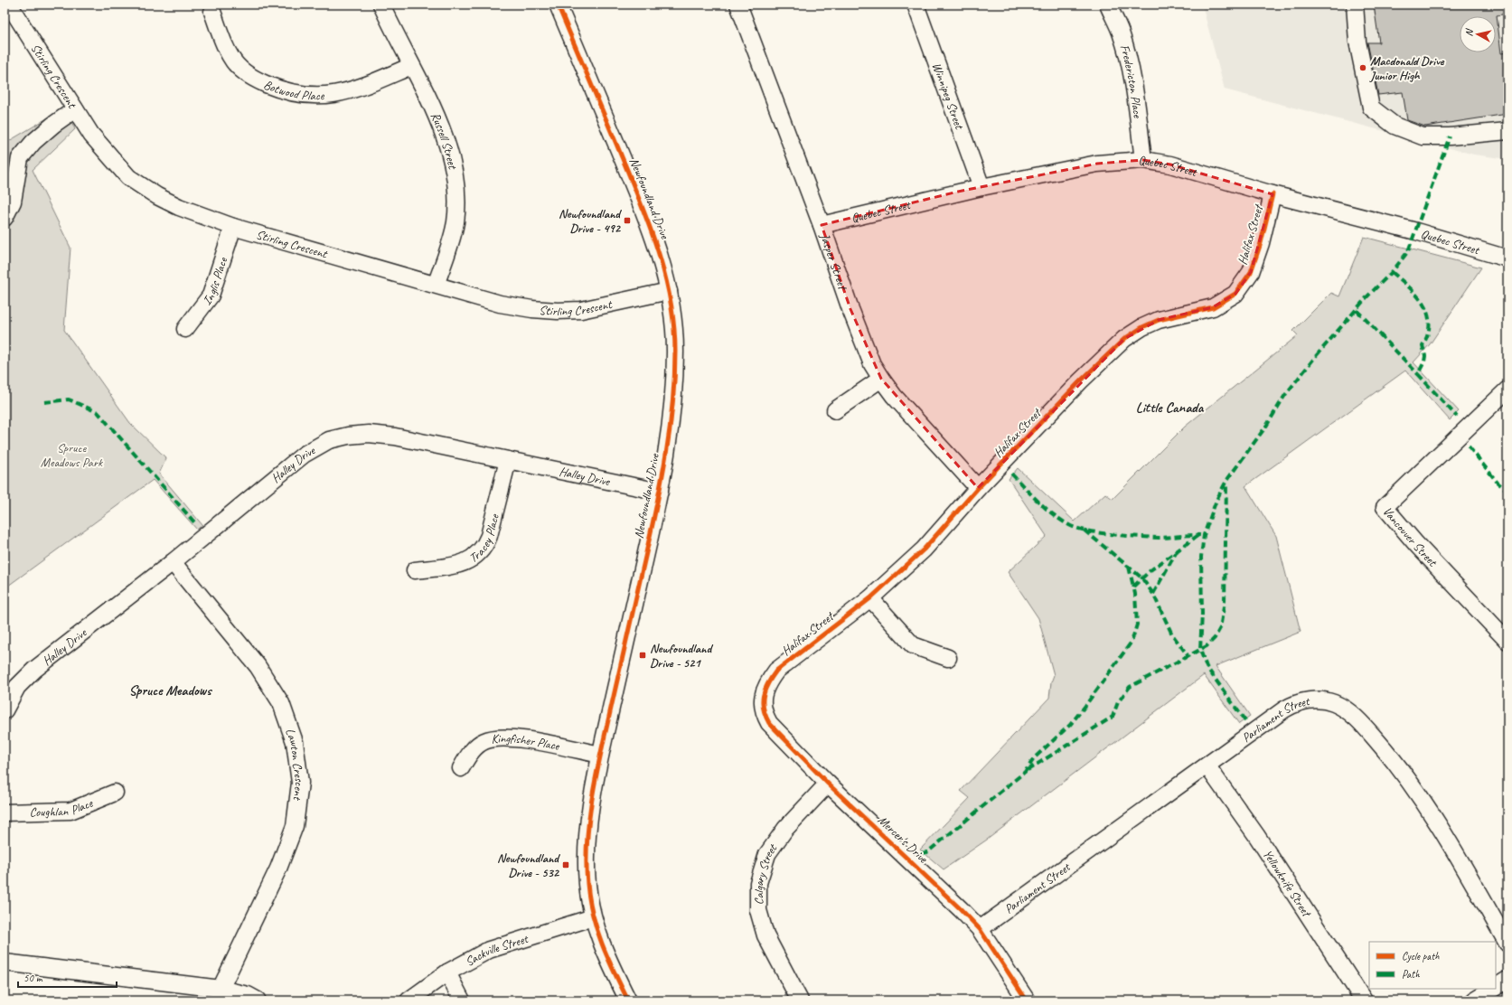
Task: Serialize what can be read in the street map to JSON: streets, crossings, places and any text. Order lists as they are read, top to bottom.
{
  "streets": {
    "street": [
      "Stirling Crescent",
      "Fredericton Place",
      "Botwood Place",
      "Winnipeg Street",
      "Russell Street",
      "Quebec Street",
      "Newfoundland Drive",
      "Halifax Street",
      "Jasper Street",
      "Inglis Place",
      "Halley Drive",
      "Tracey Place",
      "Vancouver Street",
      "Parliament Street",
      "Kingfisher Place",
      "Lawton Crescent",
      "Coughlan Place",
      "Mercer's Drive",
      "Calgary Street",
      "Yellowknife Street",
      "Sackville Street"
    ]
  },
  "crossings": [
    ["Stirling Crescent", "Russell Street"],
    ["Stirling Crescent", "Newfoundland Drive"],
    ["Stirling Crescent", "Inglis Place"],
    ["Fredericton Place", "Quebec Street"],
    ["Botwood Place", "Russell Street"],
    ["Winnipeg Street", "Quebec Street"],
    ["Quebec Street", "Halifax Street"],
    ["Quebec Street", "Jasper Street"],
    ["Newfoundland Drive", "Halley Drive"],
    ["Newfoundland Drive", "Kingfisher Place"],
    ["Newfoundland Drive", "Sackville Street"],
    ["Halifax Street", "Jasper Street"],
    ["Halifax Street", "Mercer's Drive"],
    ["Halley Drive", "Tracey Place"],
    ["Halley Drive", "Lawton Crescent"],
    ["Parliament Street", "Mercer's Drive"],
    ["Parliament Street", "Yellowknife Street"],
    ["Mercer's Drive", "Calgary Street"]
  ],
  "districts": ["Little Canada", "Spruce Meadows"],
  "parks": ["Spruce Meadows Park"],
  "places": {
    "other": ["Macdonald Drive Junior High"],
    "transit": ["Newfoundland Drive - 492", "Newfoundland Drive - 521", "Newfoundland Drive - 532"]
  },
  "legend": ["Cycle path", "Path"],
  "scale_bar": "50 m",
  "north": "left"
}
